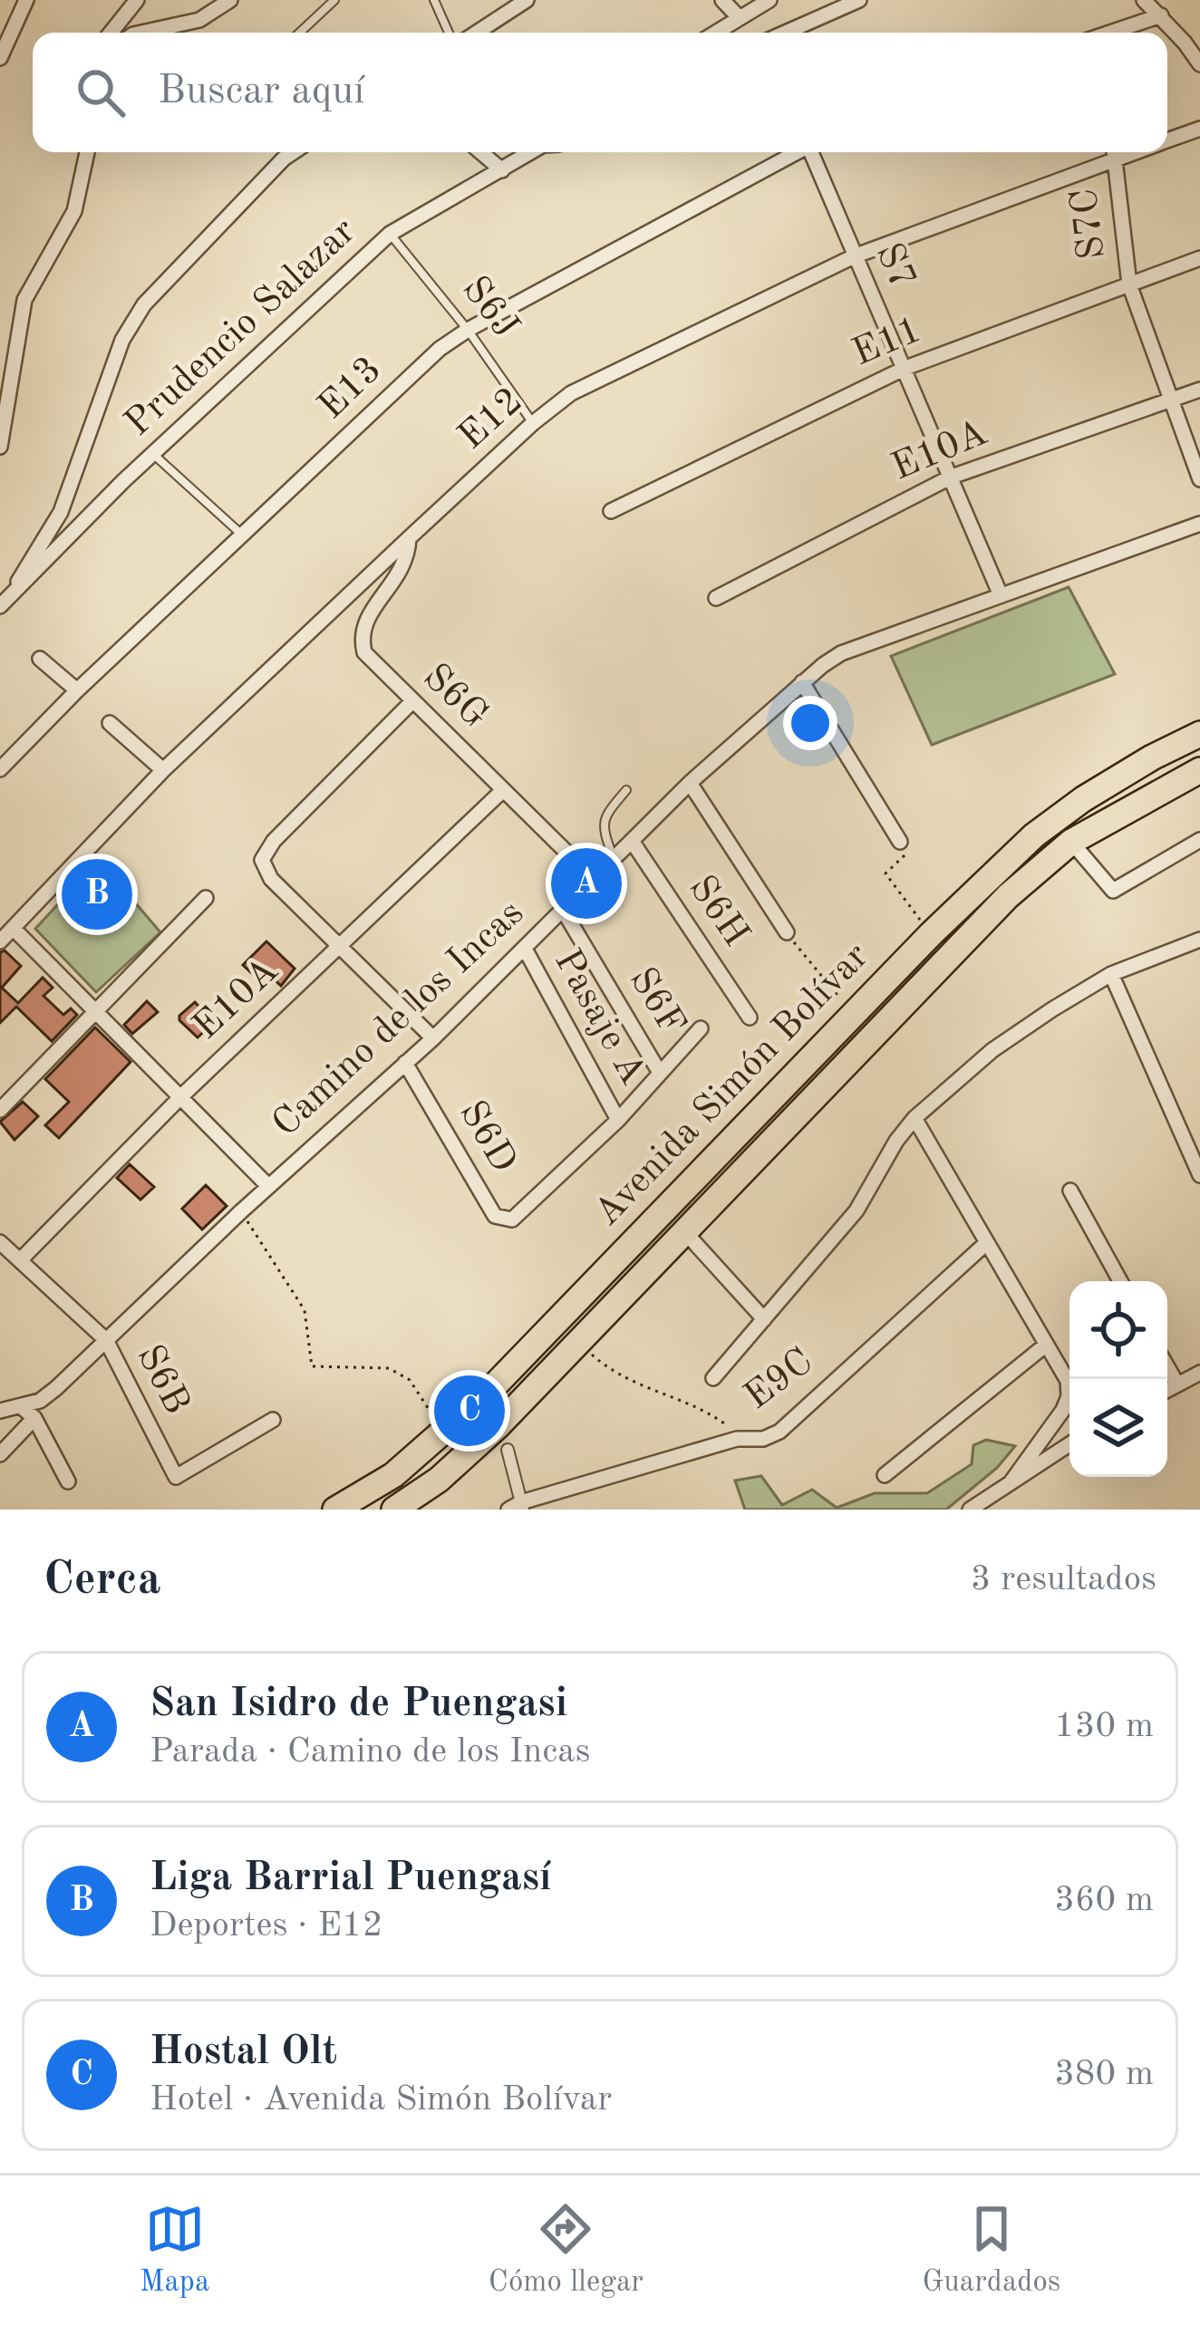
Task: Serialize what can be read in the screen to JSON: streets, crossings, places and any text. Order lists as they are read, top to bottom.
{
  "streets": {
    "highway": ["Avenida Simón Bolívar"],
    "street": [
      "S7C",
      "S7",
      "Prudencio Salazar",
      "E11",
      "E13",
      "E12",
      "E10A",
      "S6G",
      "S6H",
      "S6F",
      "Pasaje A",
      "Camino de los Incas",
      "S6D",
      "S6B",
      "E9C"
    ],
    "lane": ["S6J"]
  },
  "crossings": [
    ["S7C", "E11"],
    ["S7C", "E10A"],
    ["S7", "E11"],
    ["S7", "E12"],
    ["S7", "E10A"],
    ["S7", "Camino de los Incas"],
    ["S6J", "Prudencio Salazar"],
    ["S6J", "E13"],
    ["S6J", "E12"],
    ["E12", "S6G"],
    ["E10A", "S6G"],
    ["E10A", "S6B"],
    ["S6G", "Camino de los Incas"],
    ["S6H", "Camino de los Incas"],
    ["S6F", "Pasaje A"],
    ["S6F", "Camino de los Incas"],
    ["Pasaje A", "Camino de los Incas"],
    ["Pasaje A", "S6D"],
    ["Camino de los Incas", "S6D"],
    ["Camino de los Incas", "S6B"]
  ],
  "page": {
    "search": "Buscar aquí",
    "pins": ["A", "B", "C"],
    "heading": ["Cerca", "3 resultados"],
    "list": [
      {
        "mark": "A",
        "name": "San Isidro de Puengasi",
        "note": "Parada · Camino de los Incas",
        "value": "130 m"
      },
      {
        "mark": "B",
        "name": "Liga Barrial Puengasí",
        "note": "Deportes · E12",
        "value": "360 m"
      },
      {
        "mark": "C",
        "name": "Hostal Olt",
        "note": "Hotel · Avenida Simón Bolívar",
        "value": "380 m"
      }
    ],
    "nav": ["Mapa", "Cómo llegar", "Guardados"]
  }
}
